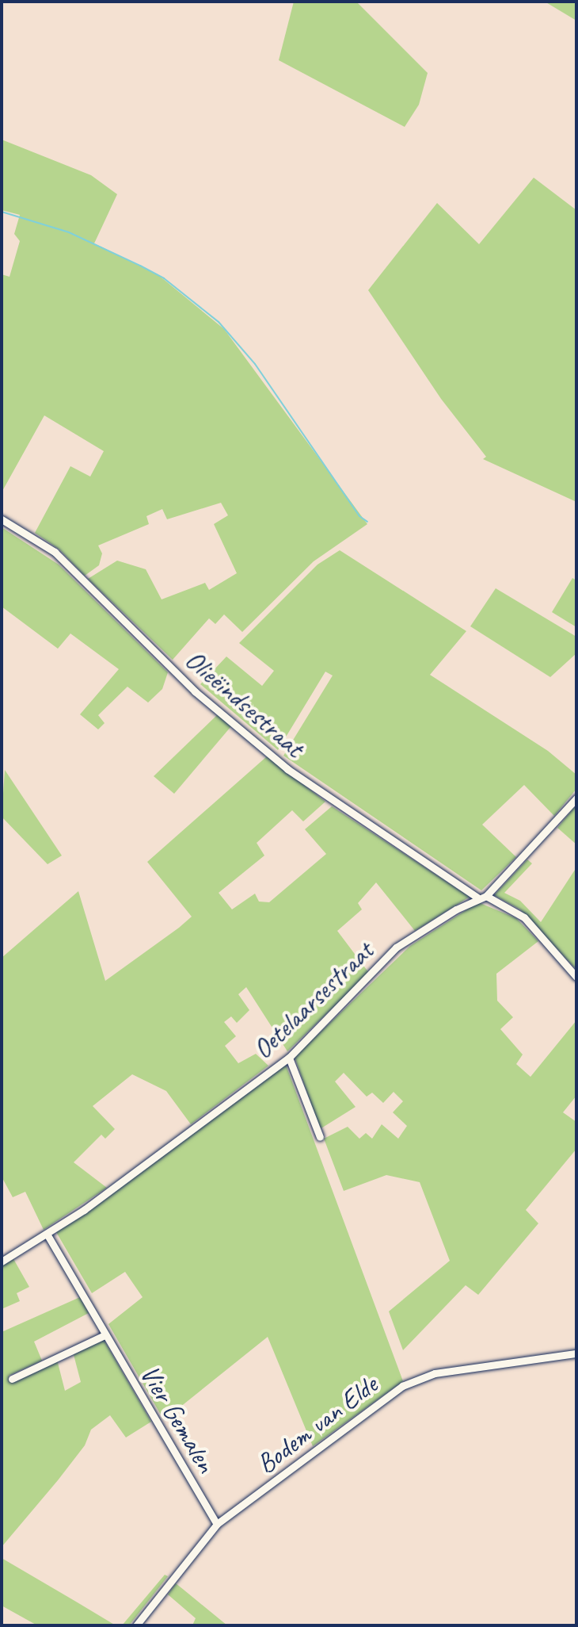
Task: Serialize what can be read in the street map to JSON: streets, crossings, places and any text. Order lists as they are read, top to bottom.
{
  "streets": {
    "street": [
      "Olieëindsestraat",
      "Oetelaarsestraat",
      "Vier Gemalen",
      "Bodem van Elde"
    ]
  },
  "crossings": [
    ["Olieëindsestraat", "Oetelaarsestraat"],
    ["Oetelaarsestraat", "Vier Gemalen"],
    ["Vier Gemalen", "Bodem van Elde"]
  ]
}
